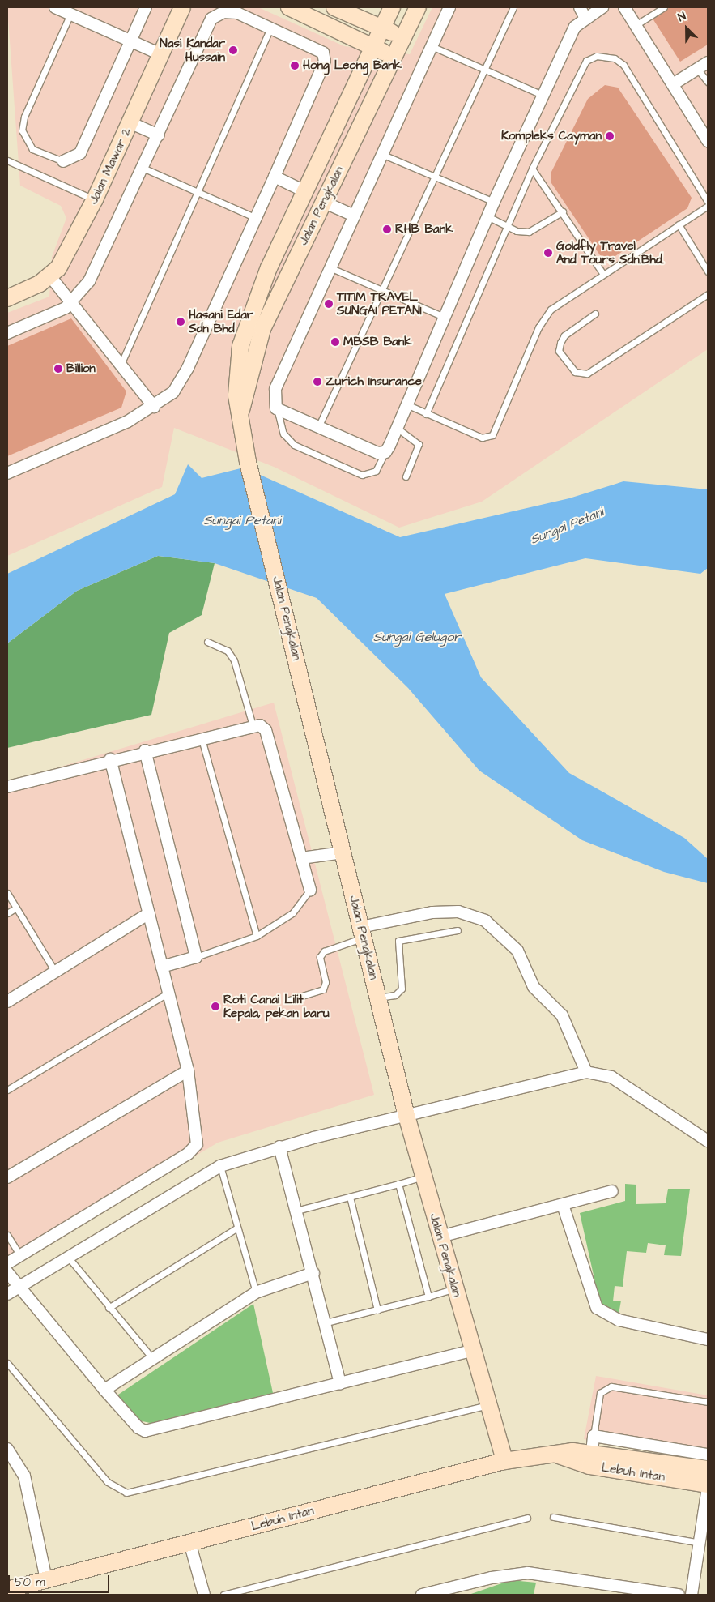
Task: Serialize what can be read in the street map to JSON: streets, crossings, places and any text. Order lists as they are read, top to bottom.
{
  "streets": {
    "main road": ["Jalan Mawar 2", "Jalan Pengkalan", "Lebuh Intan"]
  },
  "crossings": [
    ["Jalan Pengkalan", "Lebuh Intan"]
  ],
  "water": ["Sungai Petani", "Sungai Gelugor"],
  "places": [
    "Nasi Kandar Hussain",
    "Hong Leong Bank",
    "Kompleks Cayman",
    "RHB Bank",
    "Goldfly Travel And Tours Sdn.Bhd.",
    "TITIM TRAVEL SUNGAI PETANI",
    "Hasani Edar Sdn Bhd",
    "MBSB Bank",
    "Billion",
    "Zurich Insurance",
    "Roti Canai Lilit Kepala, pekan baru"
  ],
  "scale_bar": "50 m",
  "north": "top left"
}
